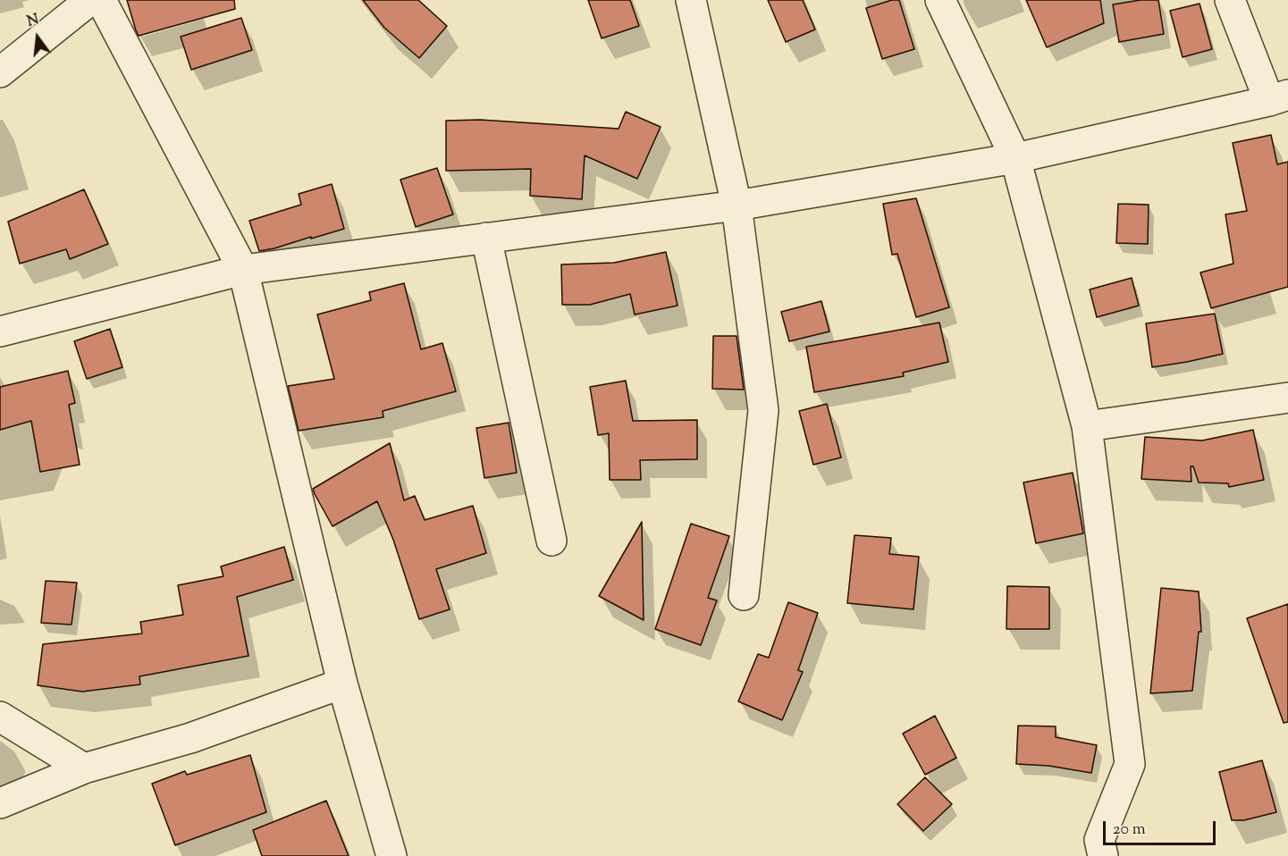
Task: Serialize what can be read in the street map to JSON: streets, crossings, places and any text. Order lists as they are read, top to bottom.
{
  "scale_bar": "20 m",
  "north": "top"
}
